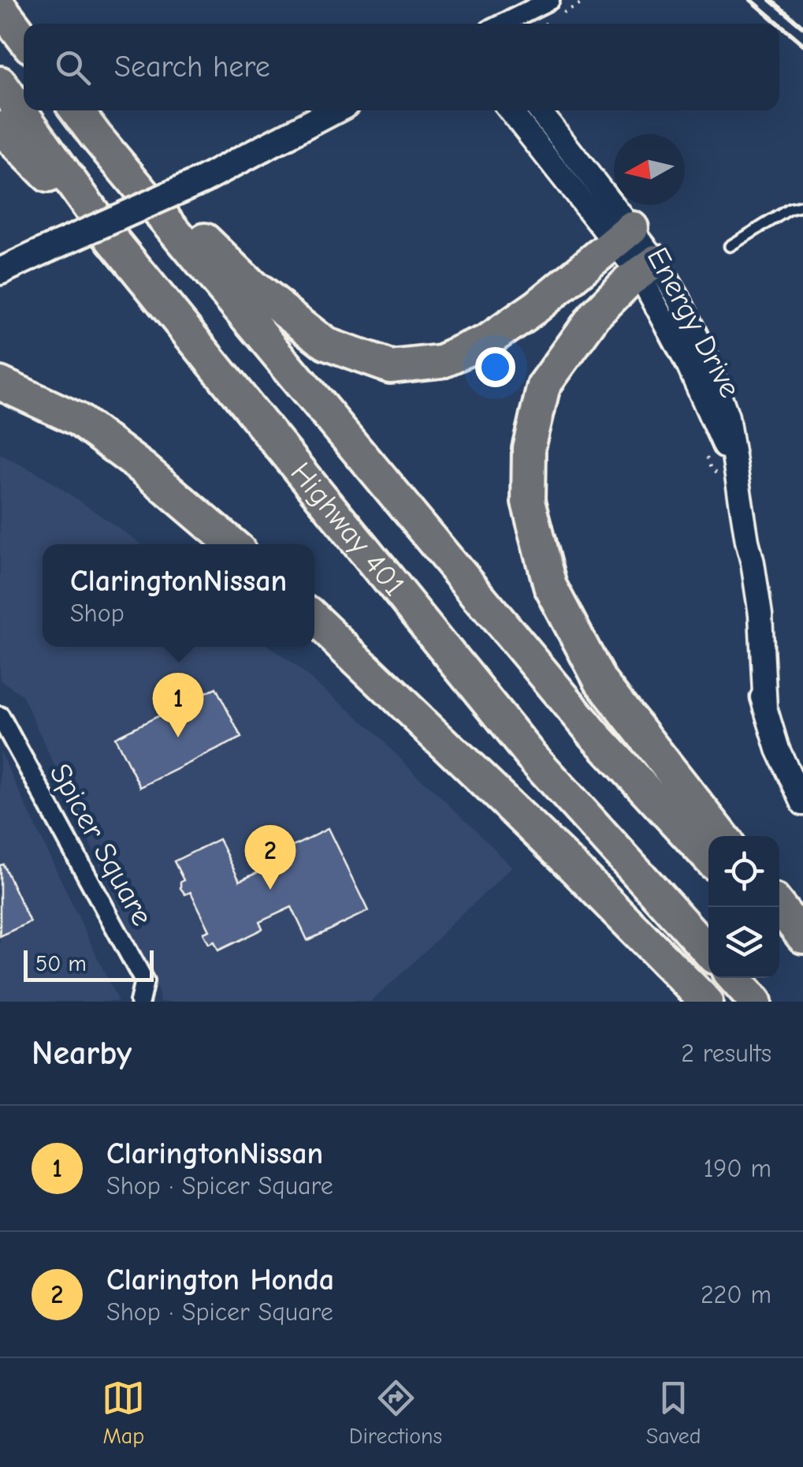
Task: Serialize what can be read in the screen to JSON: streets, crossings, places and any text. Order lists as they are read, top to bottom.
{
  "streets": {
    "highway": ["Highway 401"],
    "street": ["Energy Drive", "Spicer Square"]
  },
  "scale_bar": "50 m",
  "north": "left",
  "page": {
    "search": "Search here",
    "popup": ["ClaringtonNissan", "Shop"],
    "pins": ["1", "2"],
    "scale": "50 m",
    "heading": ["Nearby", "2 results"],
    "list": [
      {
        "mark": "1",
        "name": "ClaringtonNissan",
        "note": "Shop · Spicer Square",
        "value": "190 m"
      },
      {
        "mark": "2",
        "name": "Clarington Honda",
        "note": "Shop · Spicer Square",
        "value": "220 m"
      }
    ],
    "nav": ["Map", "Directions", "Saved"]
  }
}
